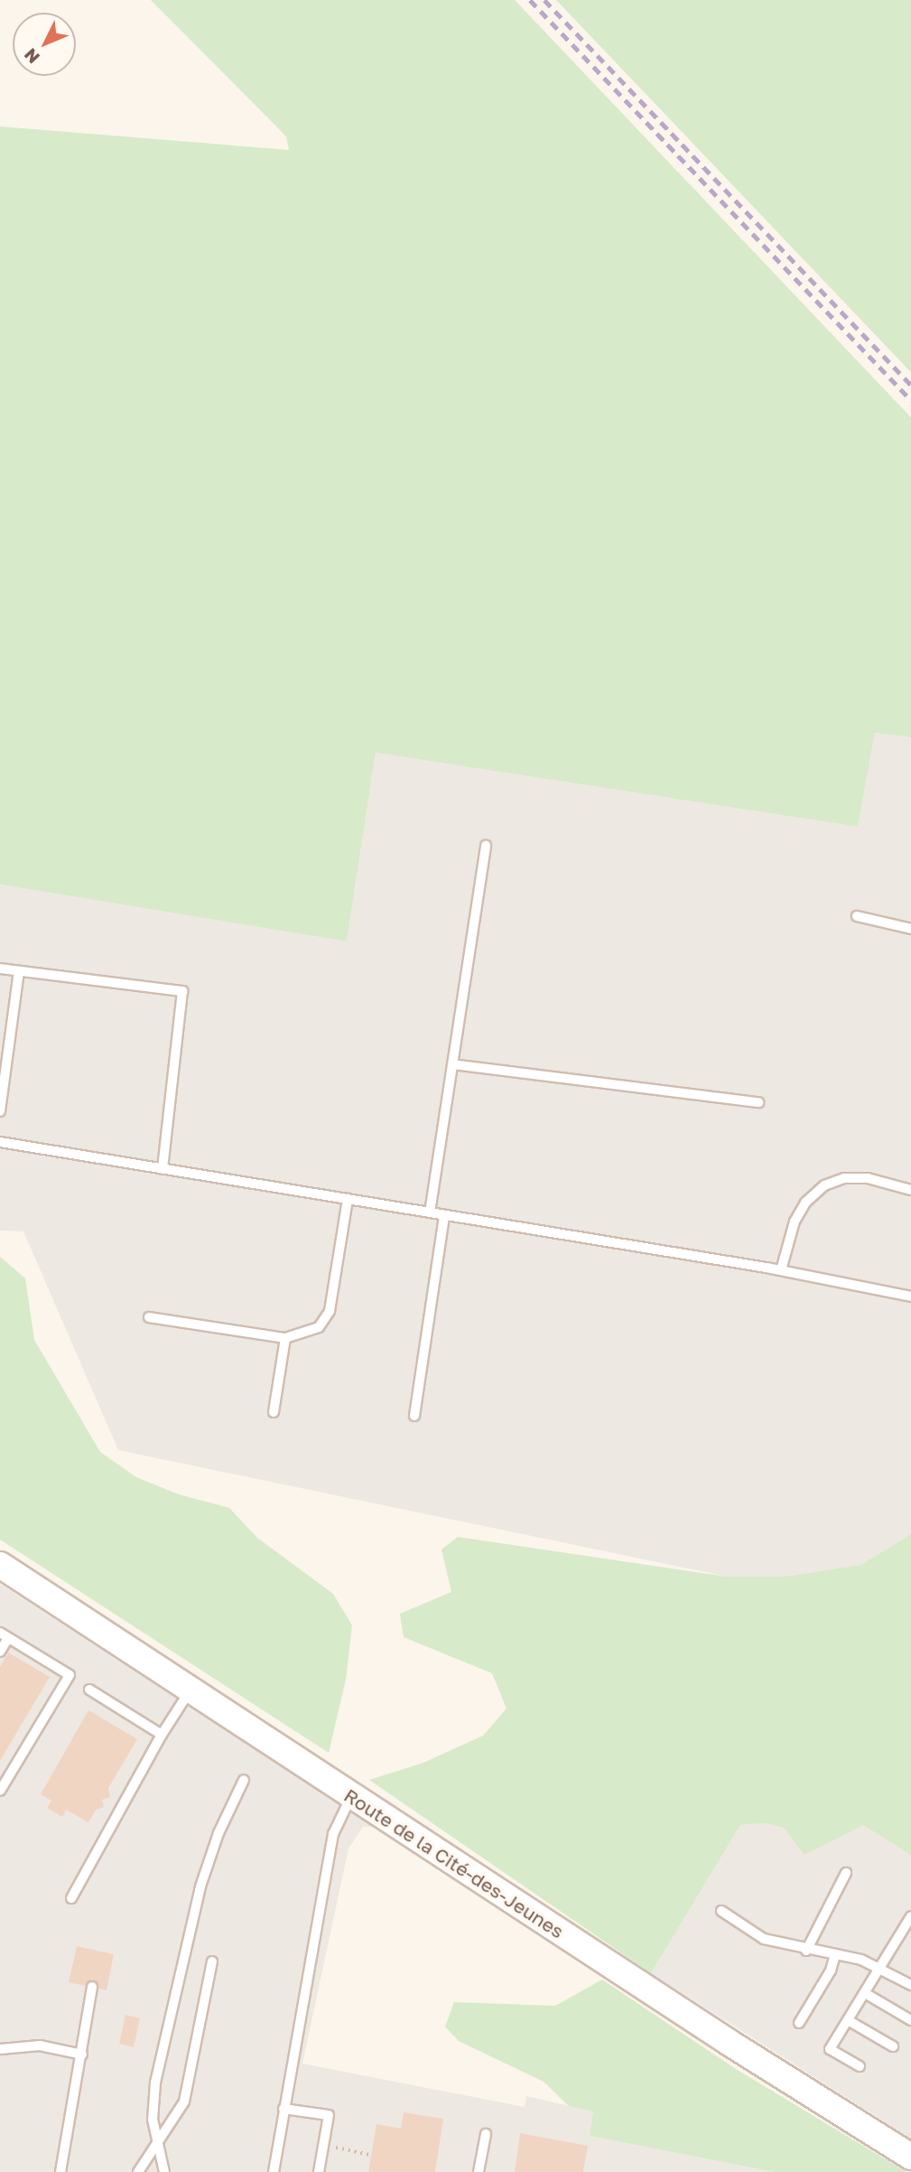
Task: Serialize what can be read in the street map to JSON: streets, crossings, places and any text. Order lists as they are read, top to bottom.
{
  "streets": {
    "main road": ["Route de la Cité-des-Jeunes"]
  },
  "north": "bottom left"
}
